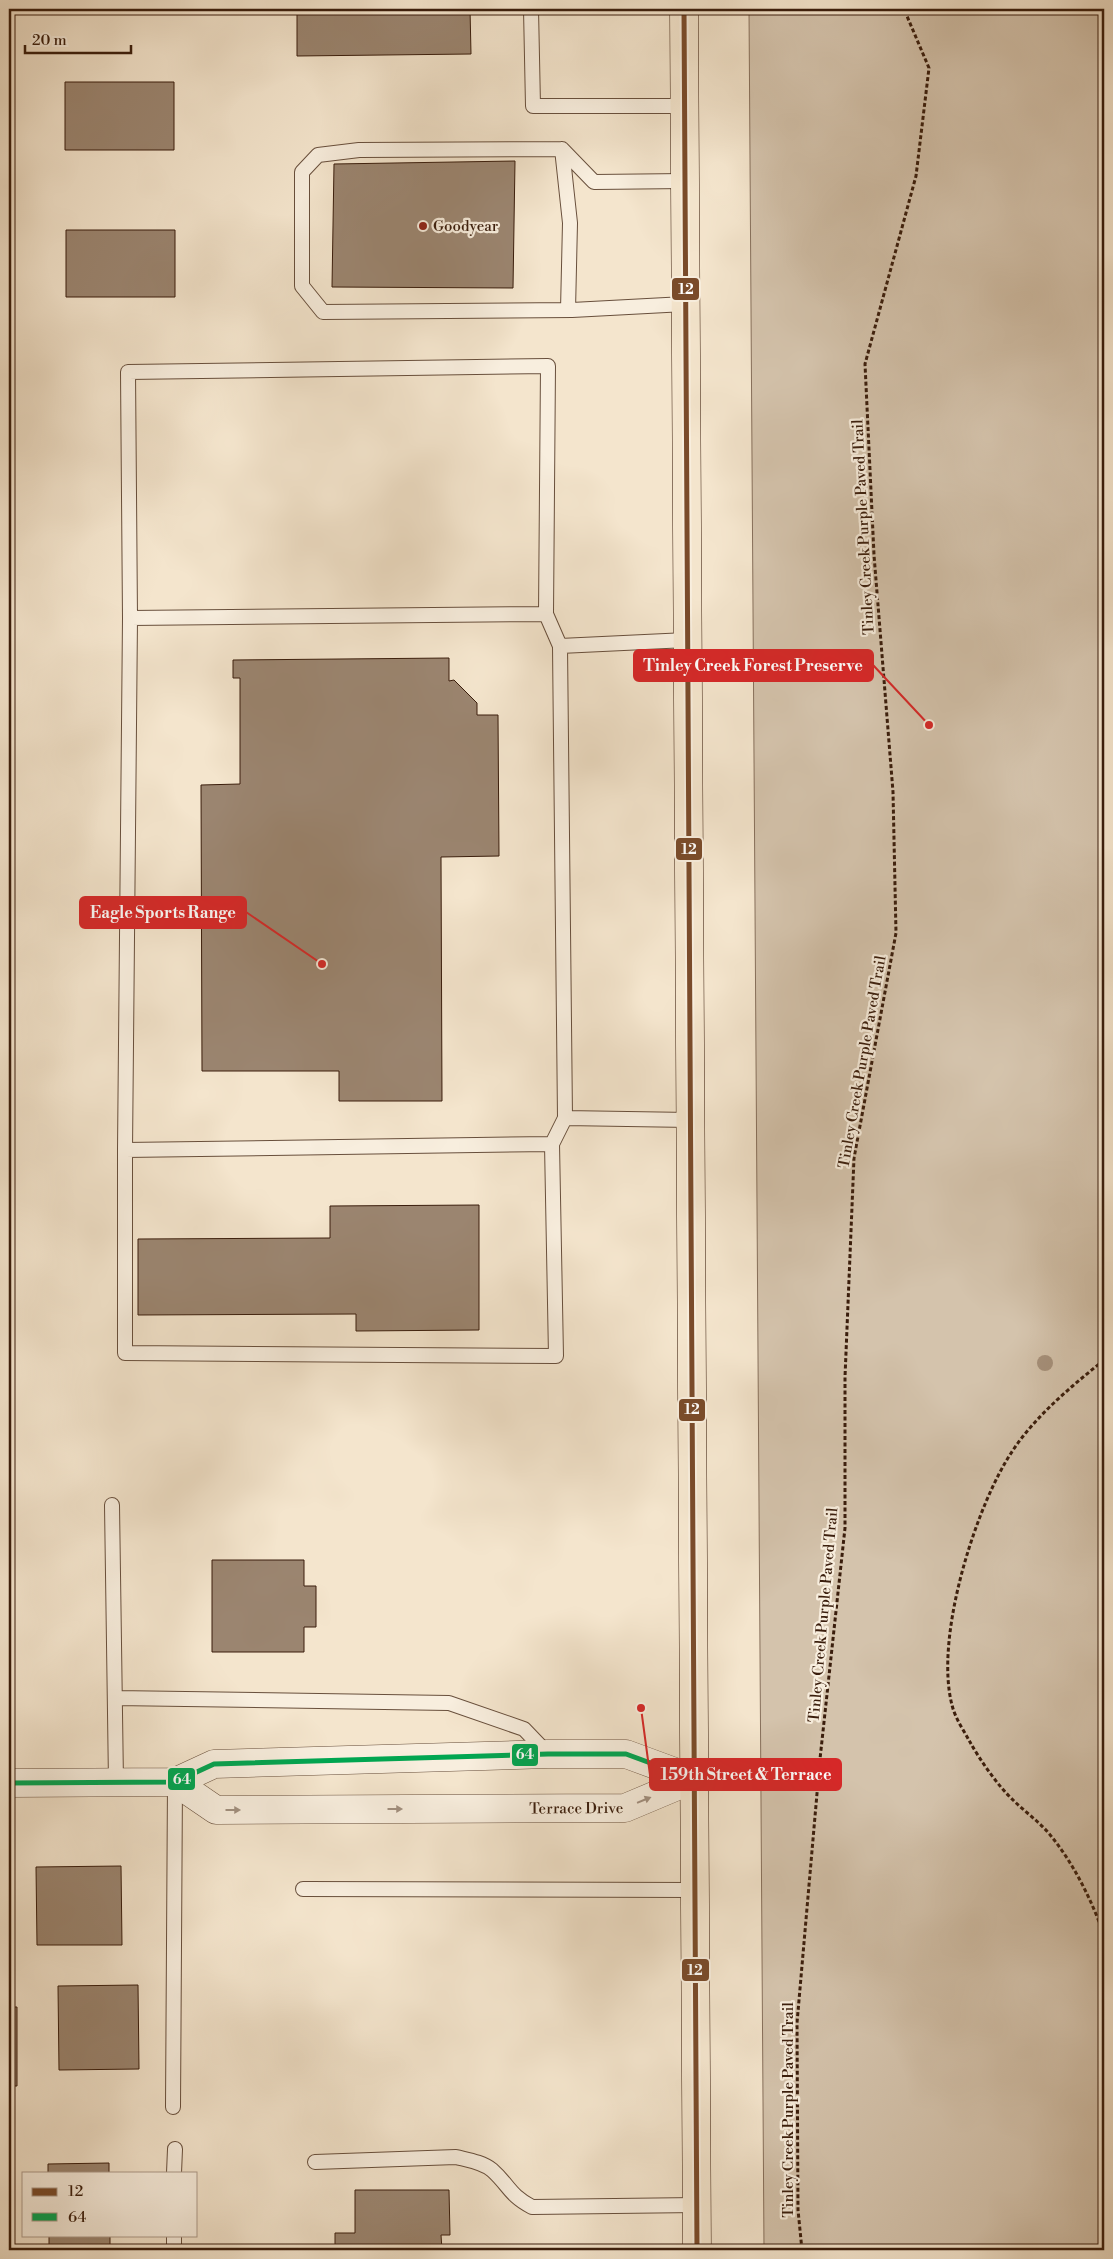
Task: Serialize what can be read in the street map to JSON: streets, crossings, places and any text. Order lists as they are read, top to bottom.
{
  "streets": {
    "street": ["Terrace Drive"],
    "path": ["Tinley Creek Purple Paved Trail"]
  },
  "places": [
    "Goodyear",
    "Tinley Creek Forest Preserve",
    "Eagle Sports Range",
    "159th Street & Terrace"
  ],
  "lines": ["transit line 12", "transit line 64"],
  "legend": ["12", "64"],
  "scale_bar": "20 m"
}
